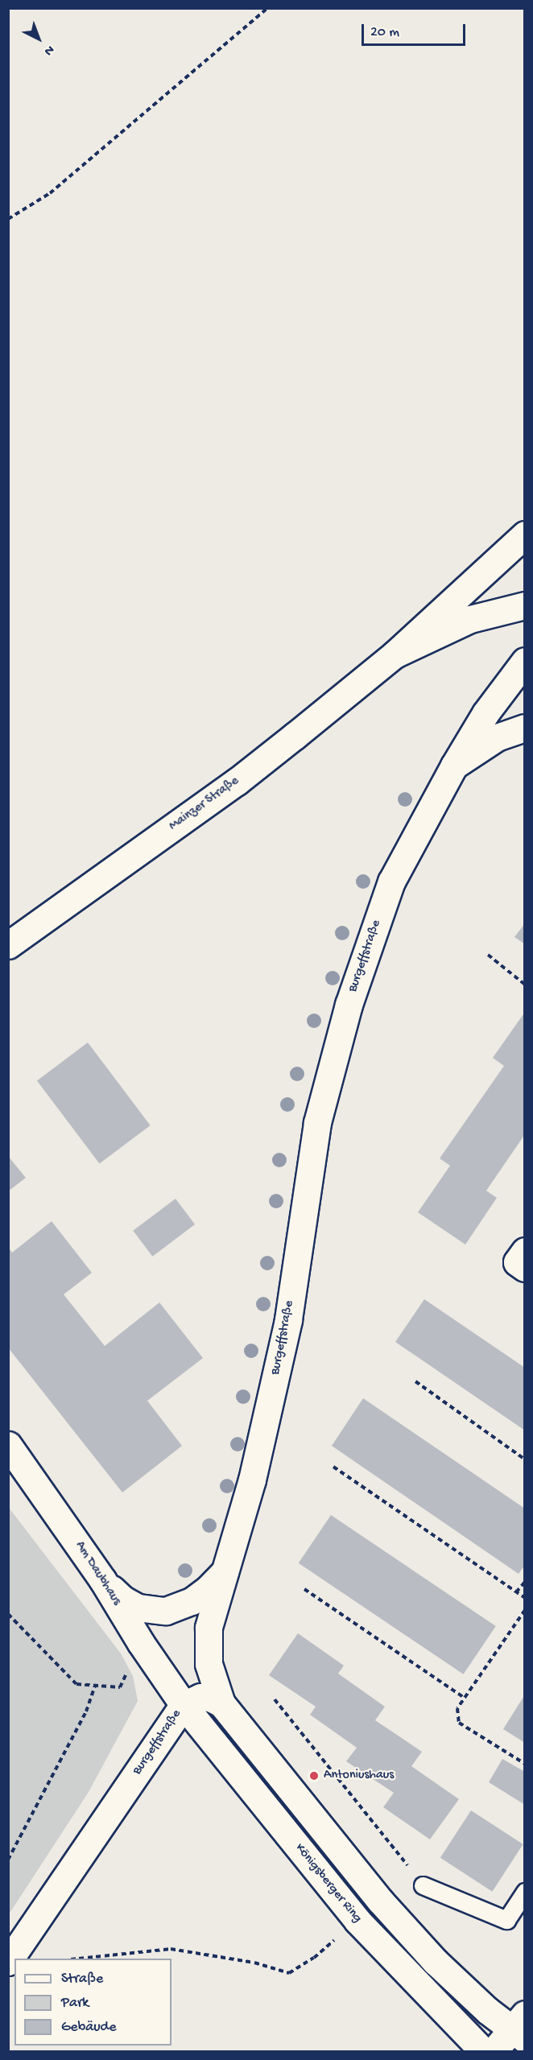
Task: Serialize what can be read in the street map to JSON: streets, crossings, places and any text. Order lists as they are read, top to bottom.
{
  "streets": {
    "main road": [
      "Mainzer Straße",
      "Burgeffstraße",
      "Am Daubhaus",
      "Königsberger Ring"
    ]
  },
  "crossings": [
    ["Burgeffstraße", "Am Daubhaus"],
    ["Burgeffstraße", "Königsberger Ring"],
    ["Am Daubhaus", "Königsberger Ring"]
  ],
  "places": ["Antoniushaus"],
  "legend": ["Straße", "Park", "Gebäude"],
  "scale_bar": "20 m",
  "north": "bottom right"
}
